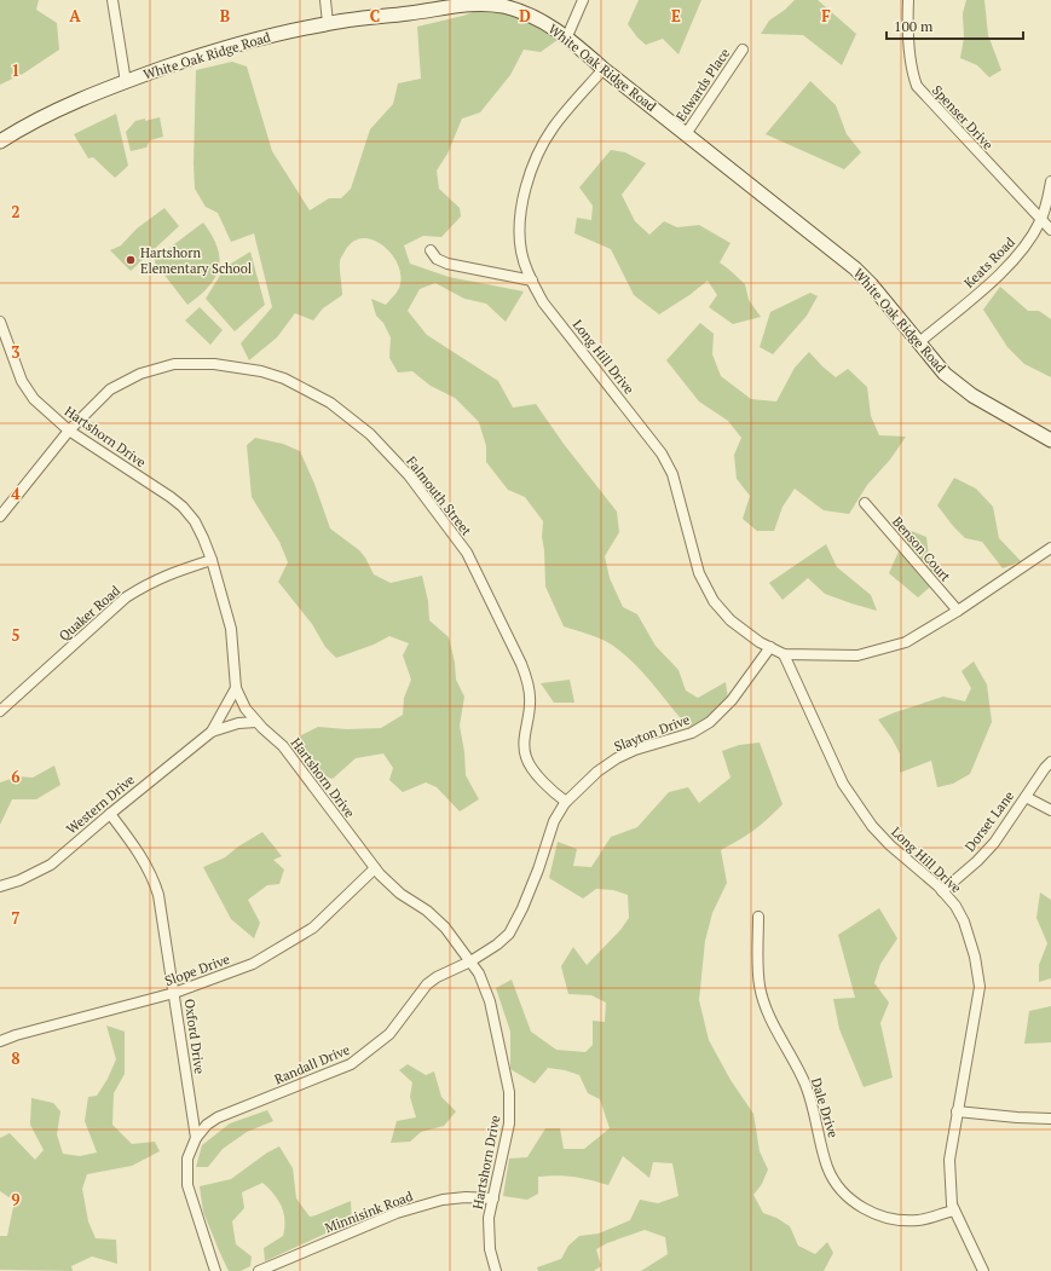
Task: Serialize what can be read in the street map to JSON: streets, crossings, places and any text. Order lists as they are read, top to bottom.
{
  "streets": {
    "street": [
      "White Oak Ridge Road",
      "Edwards Place",
      "Spenser Drive",
      "Keats Road",
      "Long Hill Drive",
      "Hartshorn Drive",
      "Falmouth Street",
      "Benson Court",
      "Quaker Road",
      "Slayton Drive",
      "Western Drive",
      "Dorset Lane",
      "Slope Drive",
      "Oxford Drive",
      "Randall Drive",
      "Dale Drive",
      "Minnisink Road"
    ]
  },
  "crossings": [
    ["White Oak Ridge Road", "Edwards Place"],
    ["White Oak Ridge Road", "Keats Road"],
    ["White Oak Ridge Road", "Long Hill Drive"],
    ["Spenser Drive", "Keats Road"],
    ["Long Hill Drive", "Slayton Drive"],
    ["Long Hill Drive", "Dorset Lane"],
    ["Long Hill Drive", "Dale Drive"],
    ["Hartshorn Drive", "Falmouth Street"],
    ["Hartshorn Drive", "Quaker Road"],
    ["Hartshorn Drive", "Slayton Drive"],
    ["Hartshorn Drive", "Western Drive"],
    ["Hartshorn Drive", "Slope Drive"],
    ["Hartshorn Drive", "Randall Drive"],
    ["Hartshorn Drive", "Minnisink Road"],
    ["Falmouth Street", "Slayton Drive"],
    ["Slayton Drive", "Randall Drive"],
    ["Western Drive", "Oxford Drive"],
    ["Slope Drive", "Oxford Drive"],
    ["Oxford Drive", "Randall Drive"]
  ],
  "places": ["Hartshorn Elementary School"],
  "scale_bar": "100 m",
  "grid": {
    "columns": [
      "A",
      "B",
      "C",
      "D",
      "E",
      "F"
    ],
    "rows": [
      "1",
      "2",
      "3",
      "4",
      "5",
      "6",
      "7",
      "8",
      "9"
    ]
  }
}
